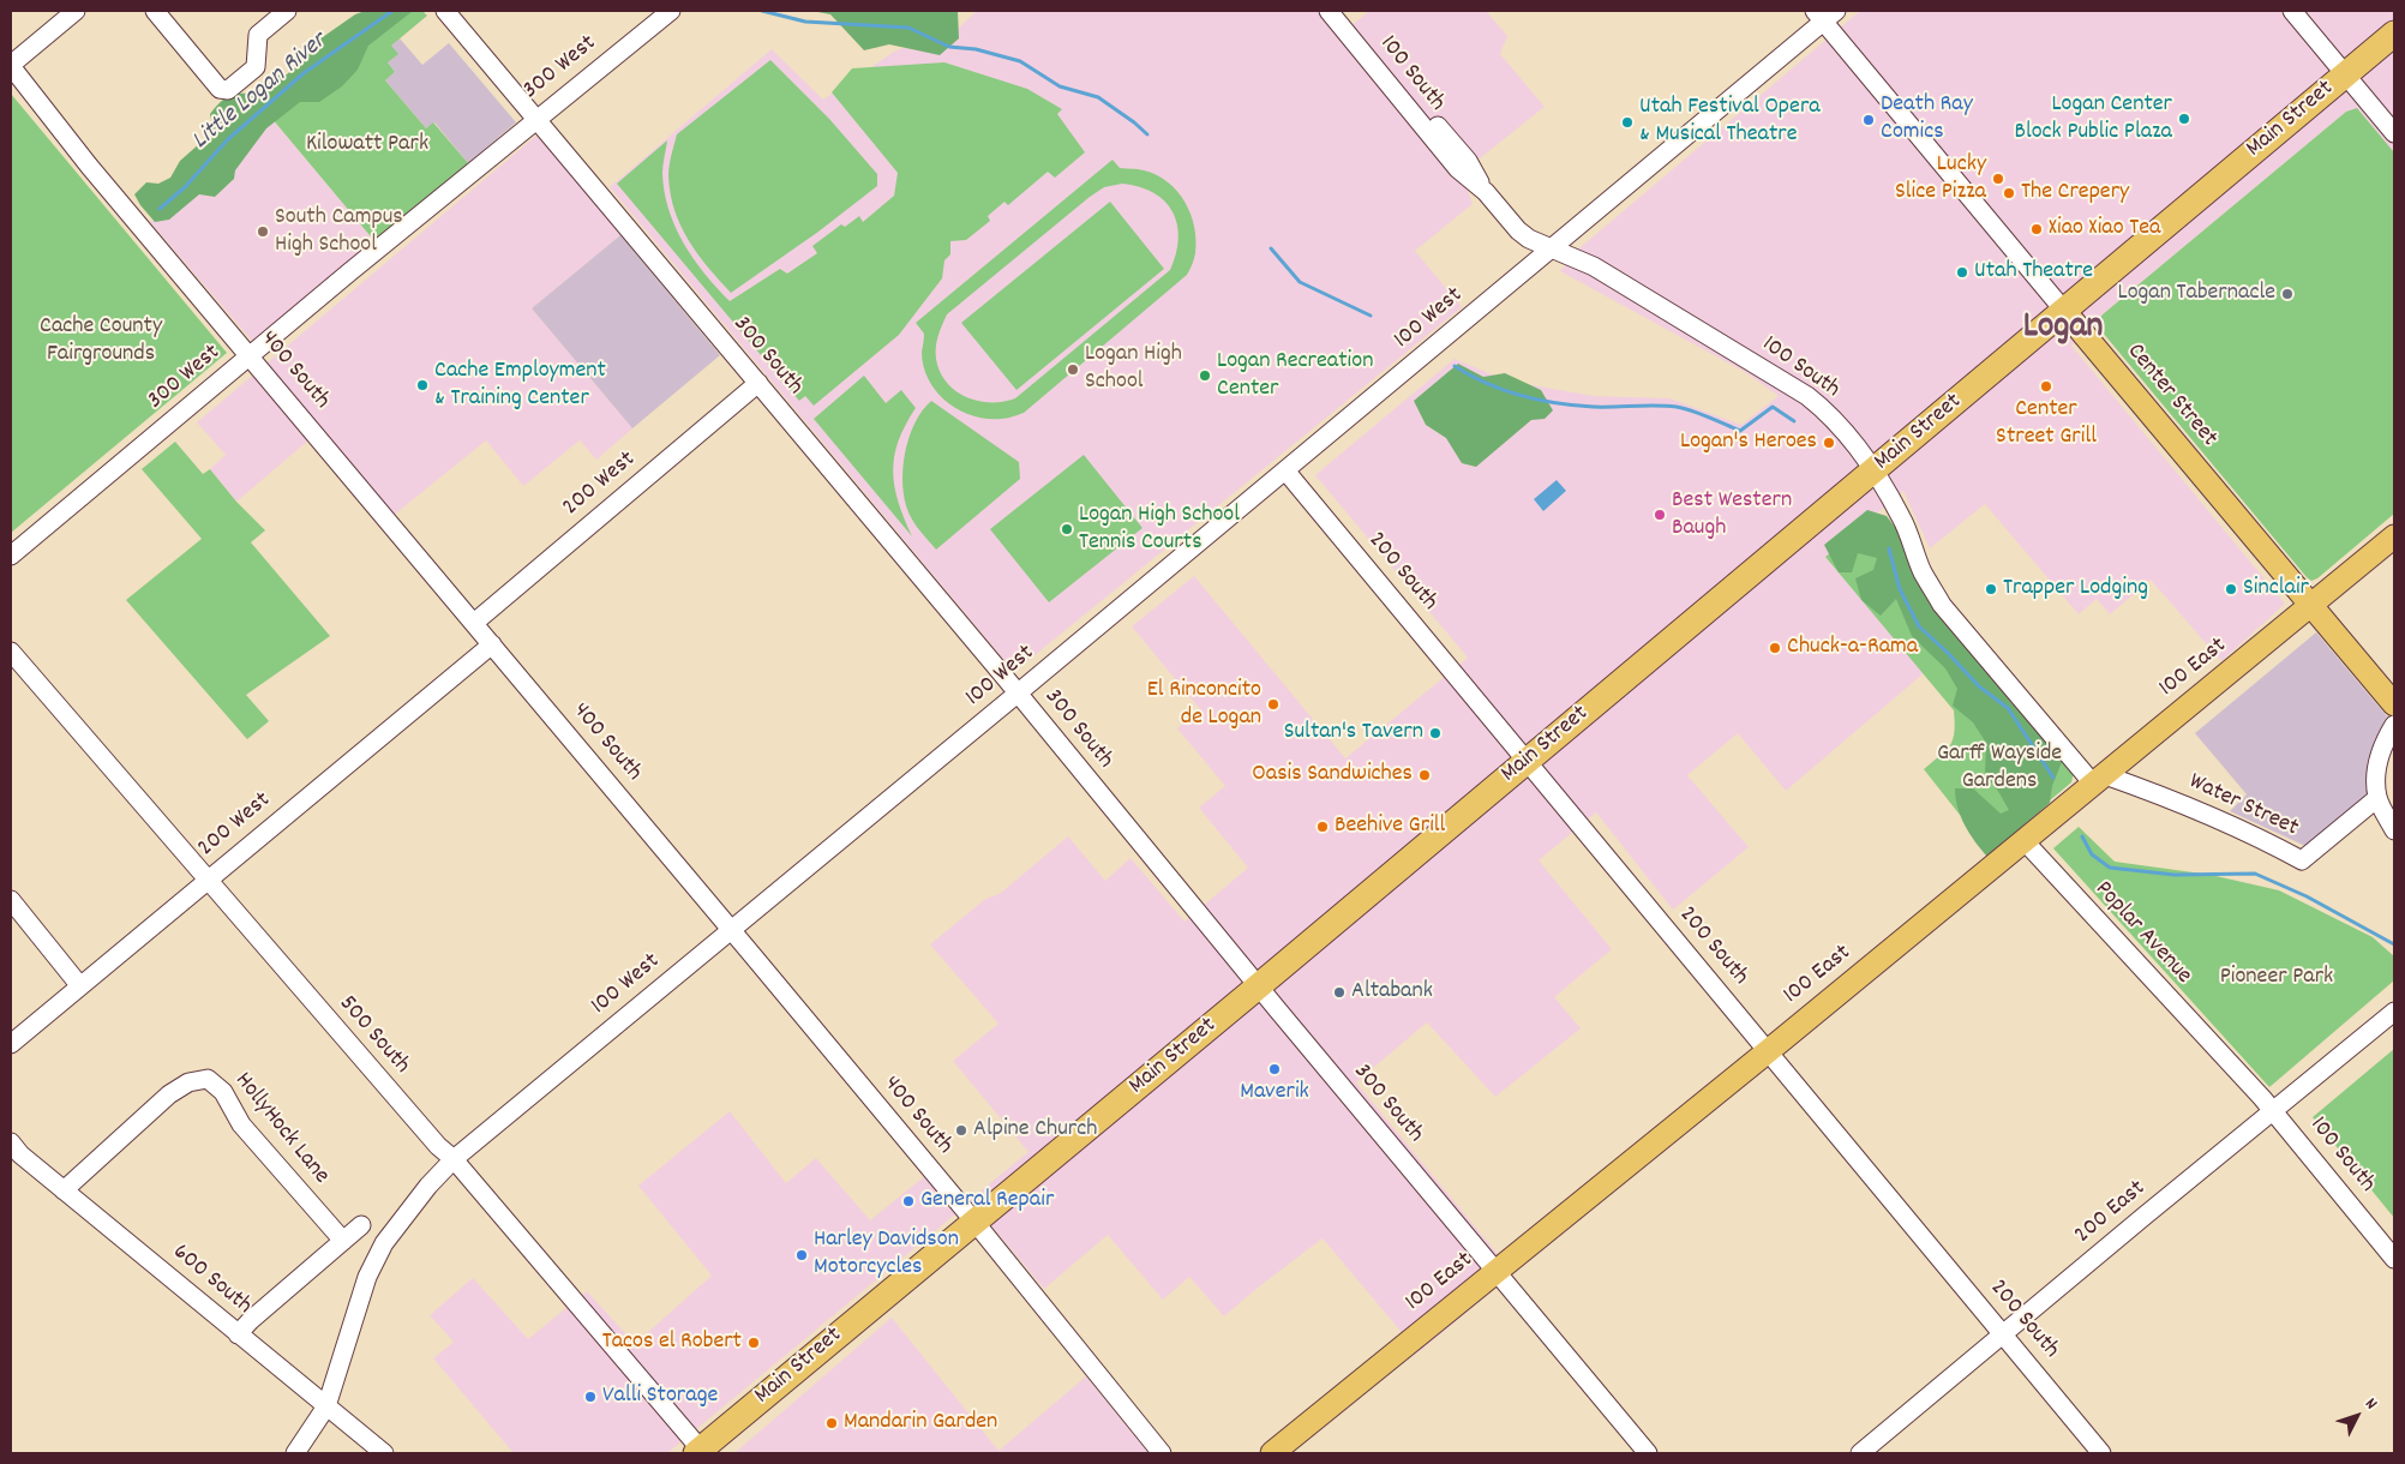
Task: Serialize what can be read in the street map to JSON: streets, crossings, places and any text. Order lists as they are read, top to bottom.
{
  "streets": {
    "highway": ["Main Street"],
    "main road": ["Center Street", "100 East"],
    "street": [
      "300 West",
      "100 South",
      "100 West",
      "300 South",
      "400 South",
      "200 West",
      "200 South",
      "Water Street",
      "Poplar Avenue",
      "500 South",
      "HollyHock Lane",
      "200 East",
      "600 South"
    ]
  },
  "crossings": [
    ["300 West", "300 South"],
    ["300 West", "400 South"],
    ["100 South", "Main Street"],
    ["100 South", "100 West"],
    ["100 South", "100 East"],
    ["100 South", "Water Street"],
    ["100 South", "Poplar Avenue"],
    ["100 South", "200 East"],
    ["Main Street", "300 South"],
    ["Main Street", "400 South"],
    ["Main Street", "Center Street"],
    ["Main Street", "200 South"],
    ["Main Street", "500 South"],
    ["100 West", "300 South"],
    ["100 West", "400 South"],
    ["100 West", "Center Street"],
    ["100 West", "200 South"],
    ["100 West", "500 South"],
    ["100 West", "600 South"],
    ["300 South", "200 West"],
    ["300 South", "100 East"],
    ["400 South", "200 West"],
    ["Center Street", "100 East"],
    ["200 West", "500 South"],
    ["200 South", "100 East"],
    ["200 South", "200 East"],
    ["100 East", "Water Street"],
    ["100 East", "Poplar Avenue"],
    ["Poplar Avenue", "200 East"],
    ["HollyHock Lane", "600 South"]
  ],
  "districts": ["Logan"],
  "water": ["Little Logan River"],
  "parks": [
    "Kilowatt Park",
    "Cache County Fairgrounds",
    "Garff Wayside Gardens",
    "Pioneer Park"
  ],
  "places": [
    "Logan Center Block Public Plaza",
    "Death Ray Comics",
    "Utah Festival Opera & Musical Theatre",
    "Lucky Slice Pizza",
    "The Crepery",
    "Xiao Xiao Tea",
    "South Campus High School",
    "Utah Theatre",
    "Logan Tabernacle",
    "Logan High School",
    "Logan Recreation Center",
    "Cache Employment & Training Center",
    "Center Street Grill",
    "Logan's Heroes",
    "Best Western Baugh",
    "Logan High School Tennis Courts",
    "Trapper Lodging",
    "Sinclair",
    "Chuck-a-Rama",
    "El Rinconcito de Logan",
    "Sultan's Tavern",
    "Oasis Sandwiches",
    "Beehive Grill",
    "Altabank",
    "Maverik",
    "Alpine Church",
    "General Repair",
    "Harley Davidson Motorcycles",
    "Tacos el Robert",
    "Valli Storage",
    "Mandarin Garden"
  ],
  "north": "top right"
}
